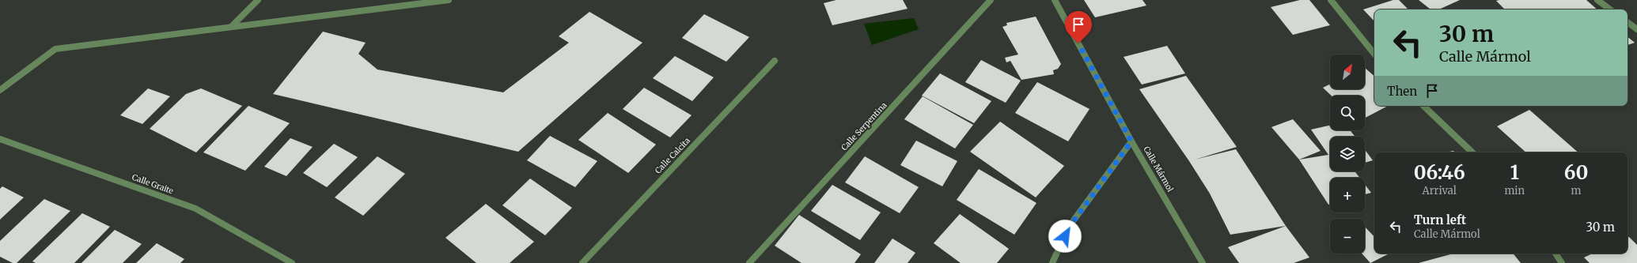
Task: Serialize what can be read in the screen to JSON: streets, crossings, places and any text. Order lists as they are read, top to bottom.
{
  "streets": {
    "street": [
      "Calle Serpentina",
      "Calle Calcita",
      "Calle Mármol",
      "Calle Graite"
    ]
  },
  "north": "top right",
  "page": {
    "turn": ["30 m", "Calle Mármol"],
    "map_buttons": ["+", "−"],
    "then": "Then",
    "eta": [
      "06:46",
      "Arrival",
      "1",
      "min",
      "60",
      "m"
    ],
    "list": [
      {
        "name": "Turn left",
        "note": "Calle Mármol",
        "value": "30 m"
      }
    ]
  }
}
